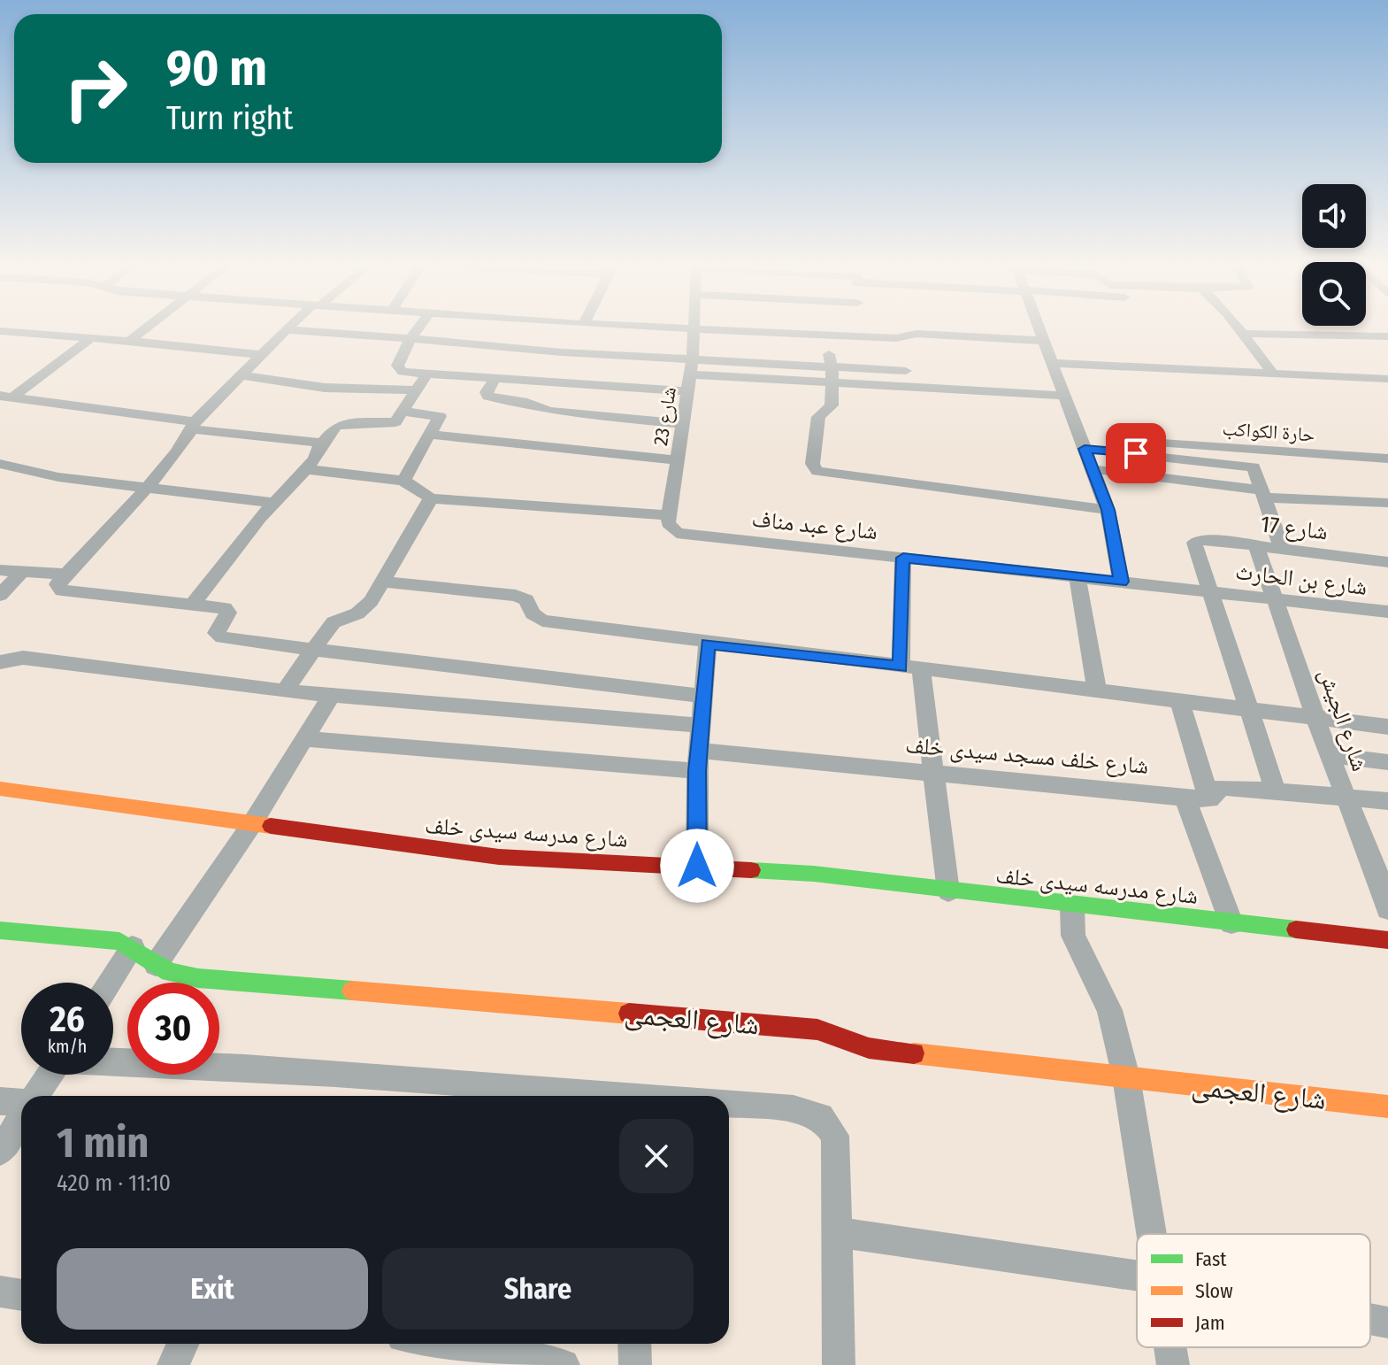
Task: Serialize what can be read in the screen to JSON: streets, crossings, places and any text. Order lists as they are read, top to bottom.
{
  "streets": {
    "street": [
      "شارع 23",
      "حارة الكواكب",
      "شارع عبد مناف",
      "شارع 17",
      "شارع بن الحارث",
      "شارع الجيش",
      "شارع خلف مسجد سيدى خلف",
      "شارع مدرسه سيدى خلف",
      "شارع العجمى"
    ]
  },
  "crossings": [
    ["شارع 23", "شارع عبد مناف"],
    ["شارع عبد مناف", "شارع 17"],
    ["شارع عبد مناف", "شارع بن الحارث"],
    ["شارع 17", "شارع بن الحارث"],
    ["شارع 17", "شارع الجيش"],
    ["شارع بن الحارث", "شارع الجيش"],
    ["شارع الجيش", "شارع خلف مسجد سيدى خلف"]
  ],
  "legend": ["Fast", "Slow", "Jam"],
  "page": {
    "turn": ["90 m", "Turn right"],
    "speed": "26 km/h",
    "limit": "30",
    "heading": ["1 min", "420 m · 11:10"],
    "buttons": ["Exit", "Share"]
  }
}
